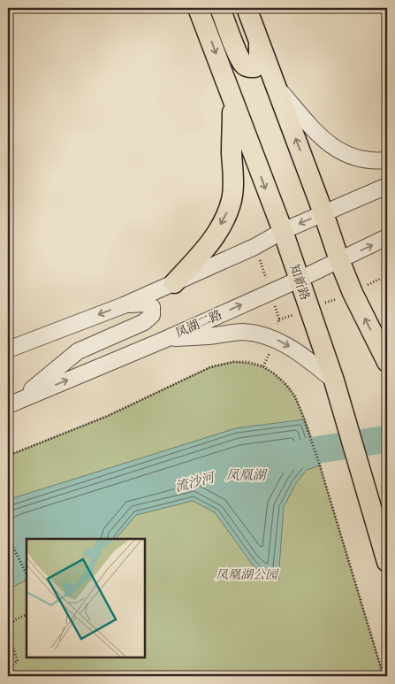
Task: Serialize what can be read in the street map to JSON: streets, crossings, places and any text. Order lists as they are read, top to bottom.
{
  "streets": {
    "main road": ["知新路"],
    "street": ["凤湖二路"]
  },
  "crossings": [
    ["知新路", "凤湖二路"]
  ],
  "water": ["凤凰湖", "流沙河"],
  "parks": ["凤凰湖公园"]
}
